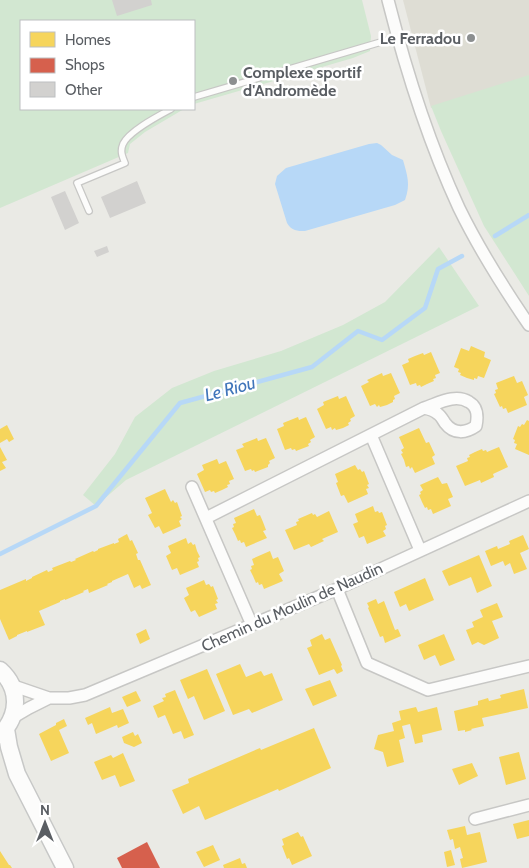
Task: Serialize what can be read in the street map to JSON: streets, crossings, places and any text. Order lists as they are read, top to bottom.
{
  "streets": {
    "street": ["Chemin du Moulin de Naudin"]
  },
  "water": ["Le Riou"],
  "places": ["Le Ferradou", "Complexe sportif d'Andromède"],
  "legend": ["Homes", "Shops", "Other"],
  "north": "top"
}
